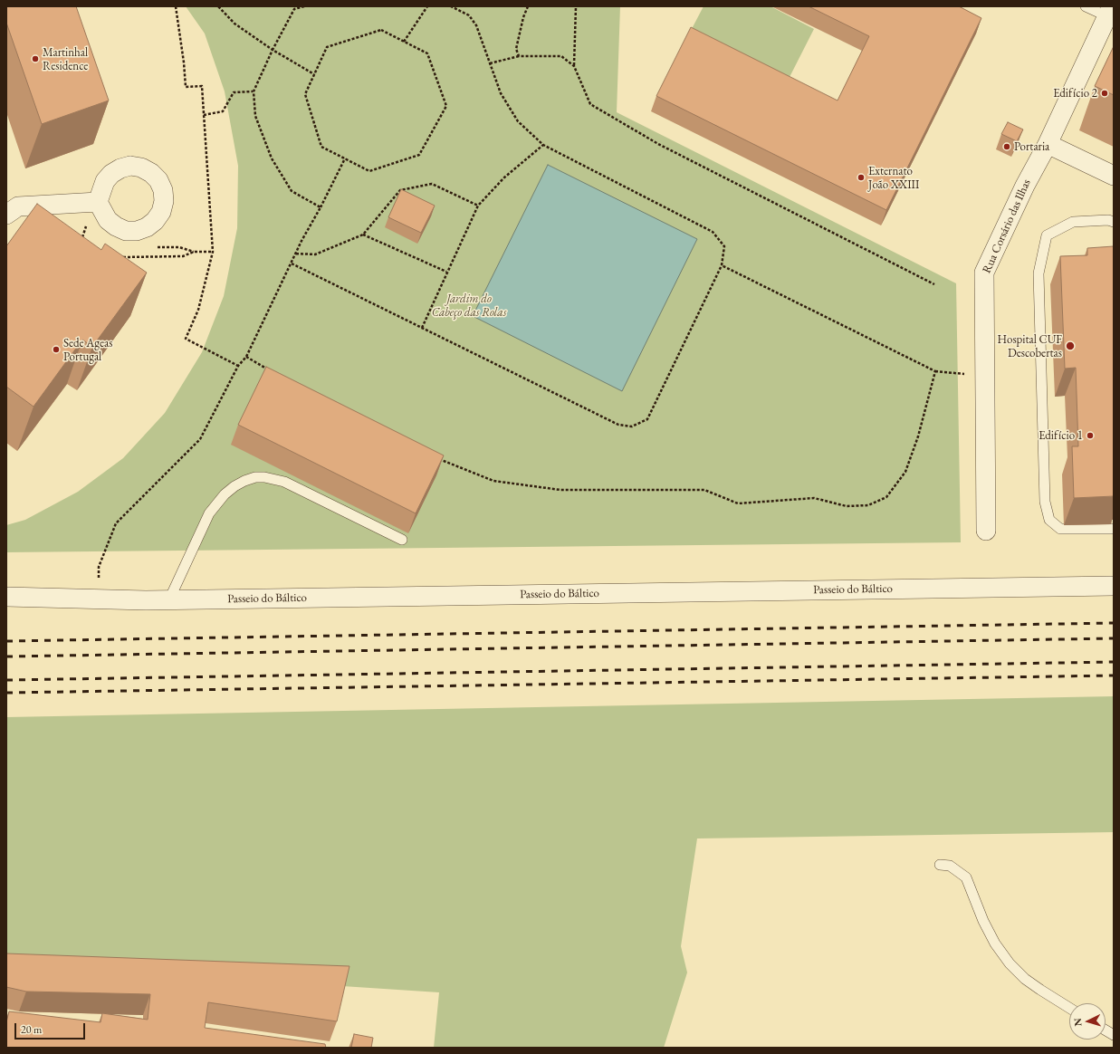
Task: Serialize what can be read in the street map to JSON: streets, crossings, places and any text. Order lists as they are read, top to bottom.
{
  "streets": {
    "street": ["Rua Corsário das Ilhas", "Passeio do Báltico"]
  },
  "parks": ["Jardim do Cabeço das Rolas"],
  "places": [
    "Martinhal Residence",
    "Edifício 2",
    "Portaria",
    "Externato João XXIII",
    "Hospital CUF Descobertas",
    "Sede Ageas Portugal",
    "Edifício 1"
  ],
  "scale_bar": "20 m",
  "north": "left"
}
